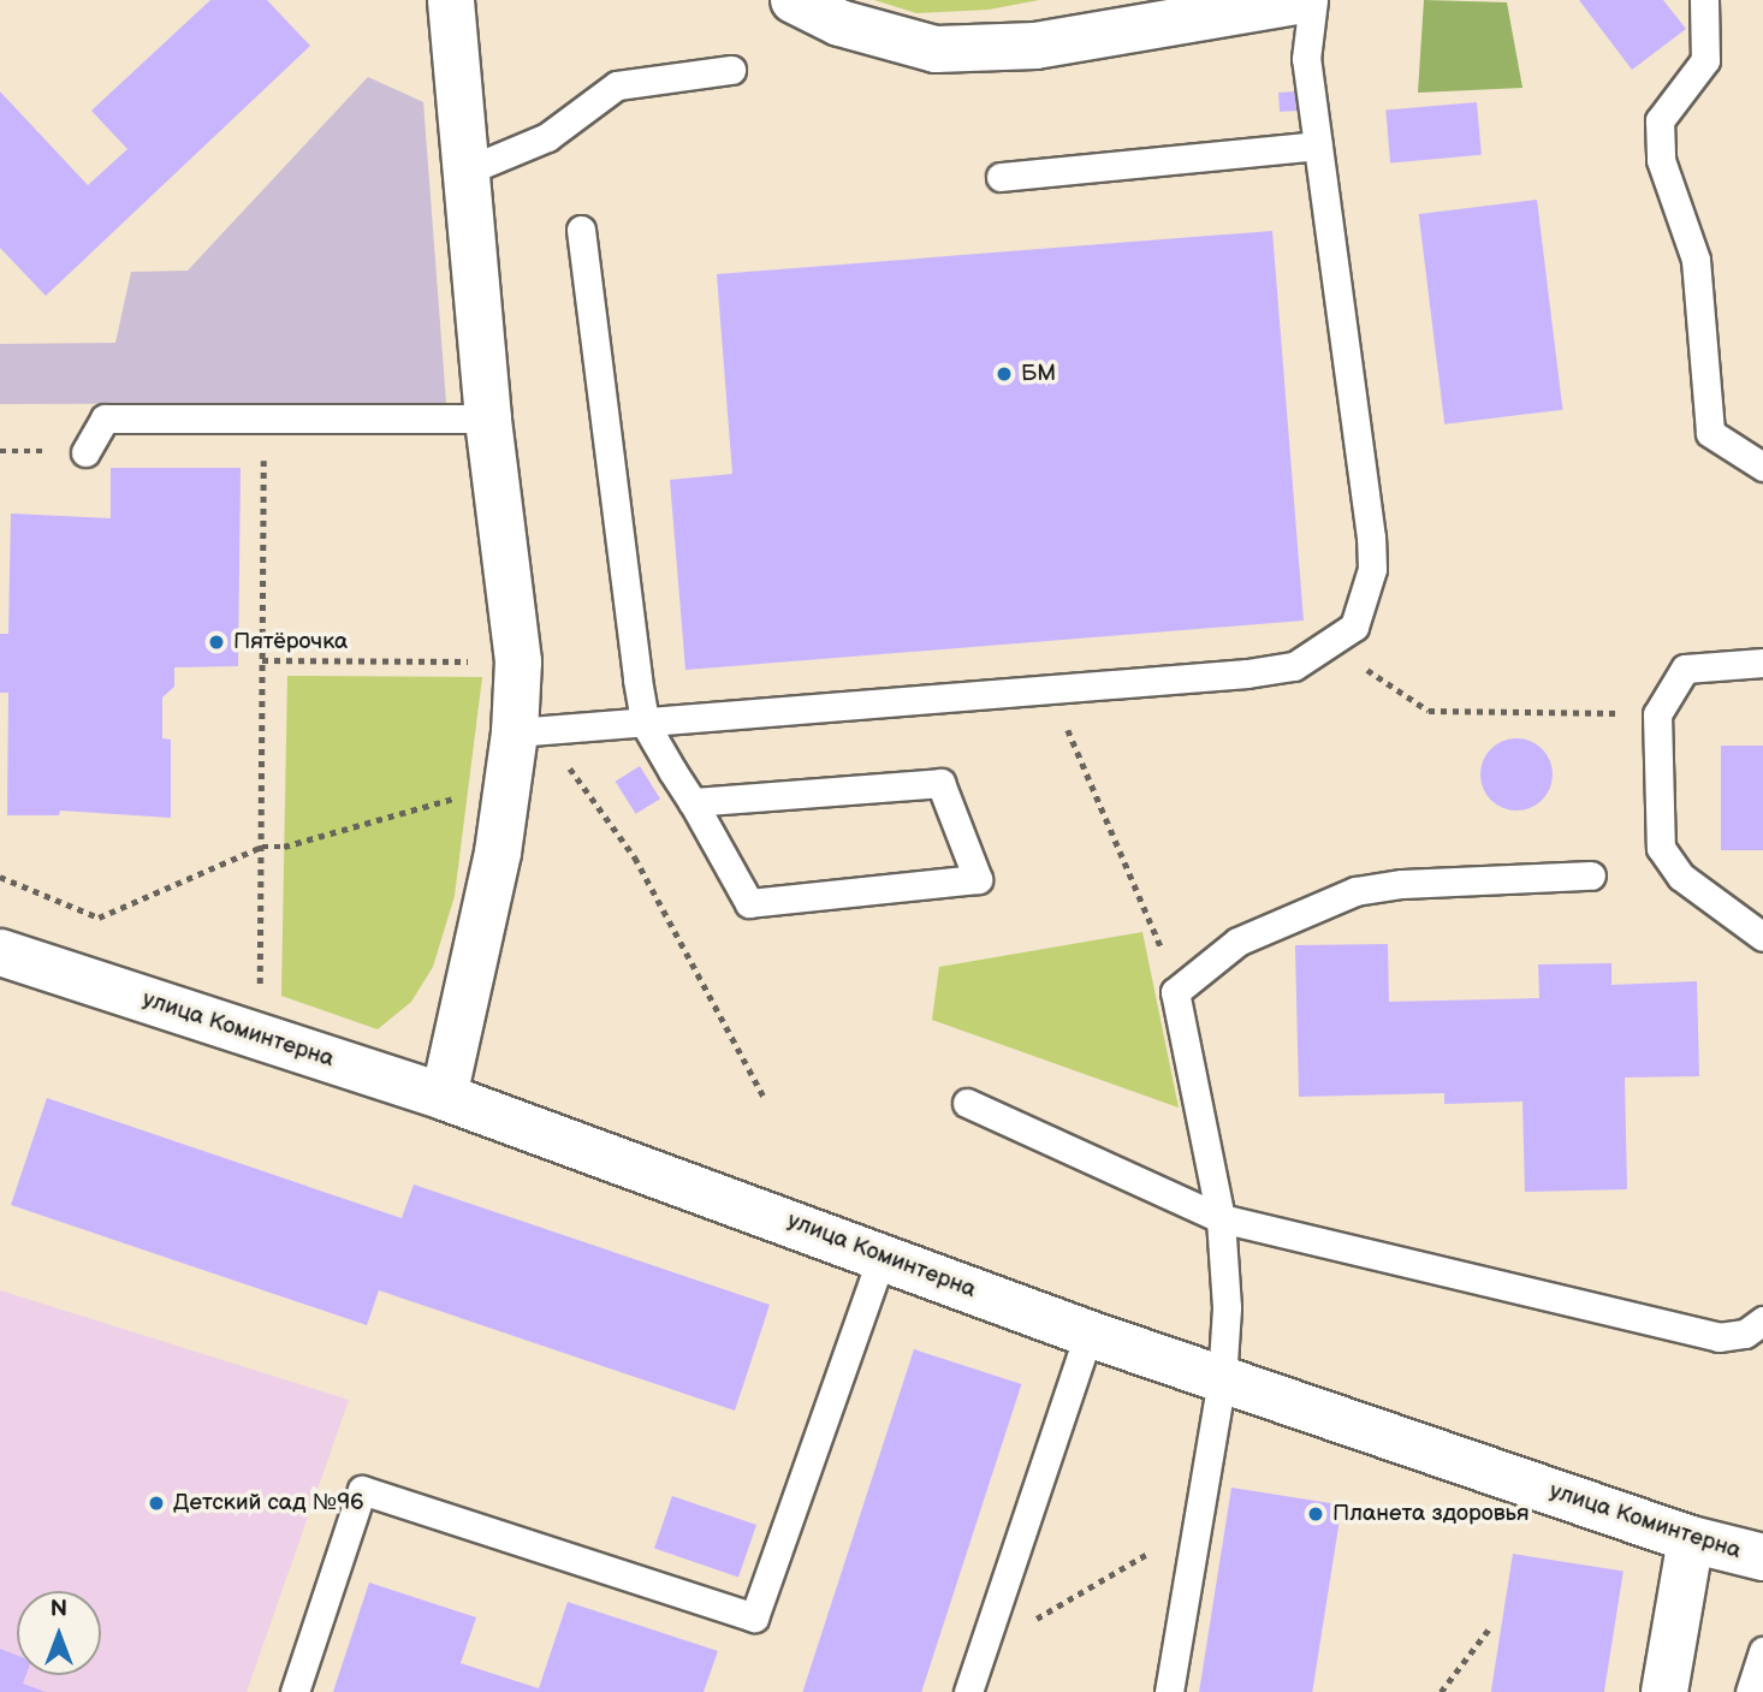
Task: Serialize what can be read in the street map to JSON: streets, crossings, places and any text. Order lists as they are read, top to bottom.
{
  "streets": {
    "street": ["улица Коминтерна"]
  },
  "places": [
    "БМ",
    "Пятёрочка",
    "Детский сад №96",
    "Планета здоровья"
  ],
  "north": "top"
}
